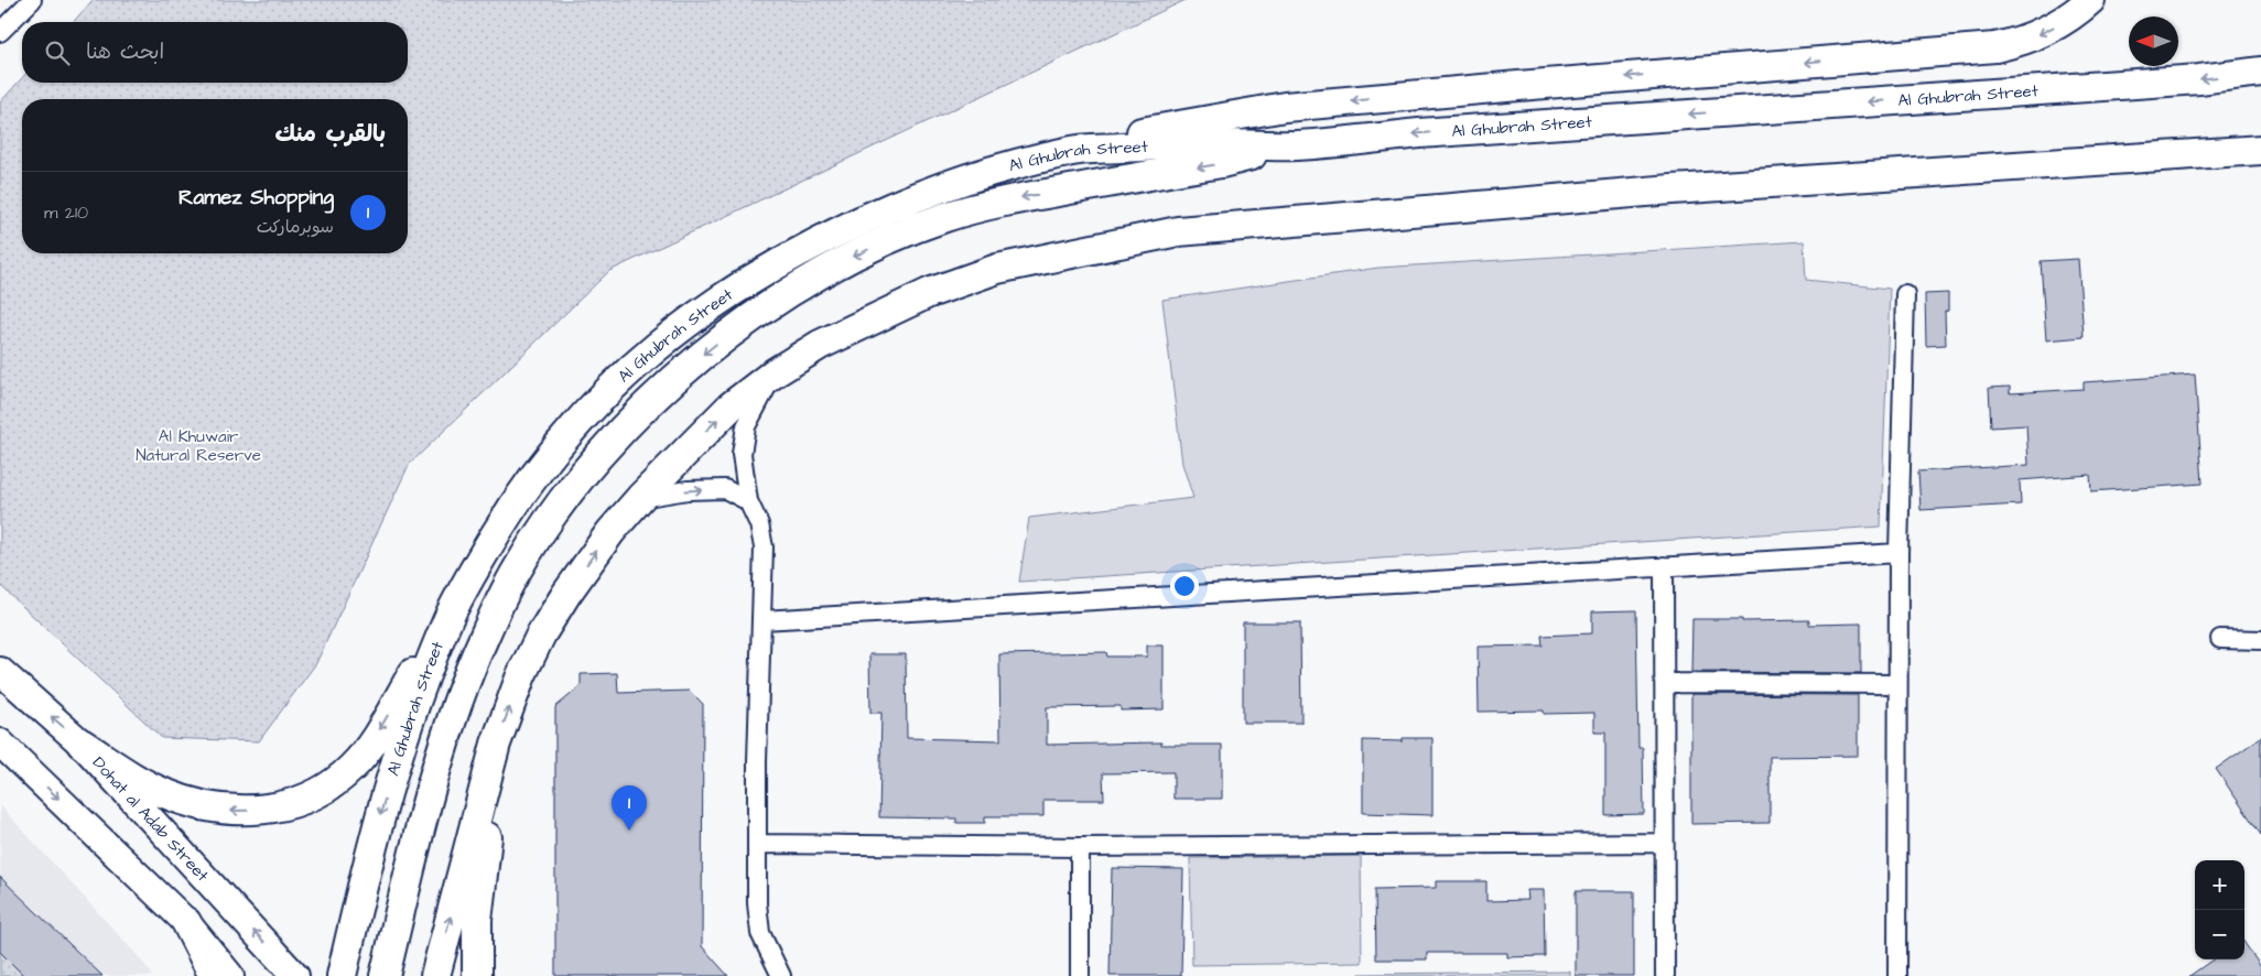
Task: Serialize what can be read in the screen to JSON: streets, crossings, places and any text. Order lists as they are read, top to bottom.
{
  "streets": {
    "main road": ["Al Ghubrah Street", "Dohat al Adab Street"]
  },
  "parks": ["Al Khuwair Natural Reserve"],
  "north": "left",
  "page": {
    "search": "ابحث هنا",
    "heading": "بالقرب منك",
    "list": [
      {
        "mark": "1",
        "name": "Ramez Shopping",
        "note": "سوبرماركت",
        "value": "210 m"
      }
    ],
    "pins": "1",
    "map_buttons": ["+", "−"]
  }
}
